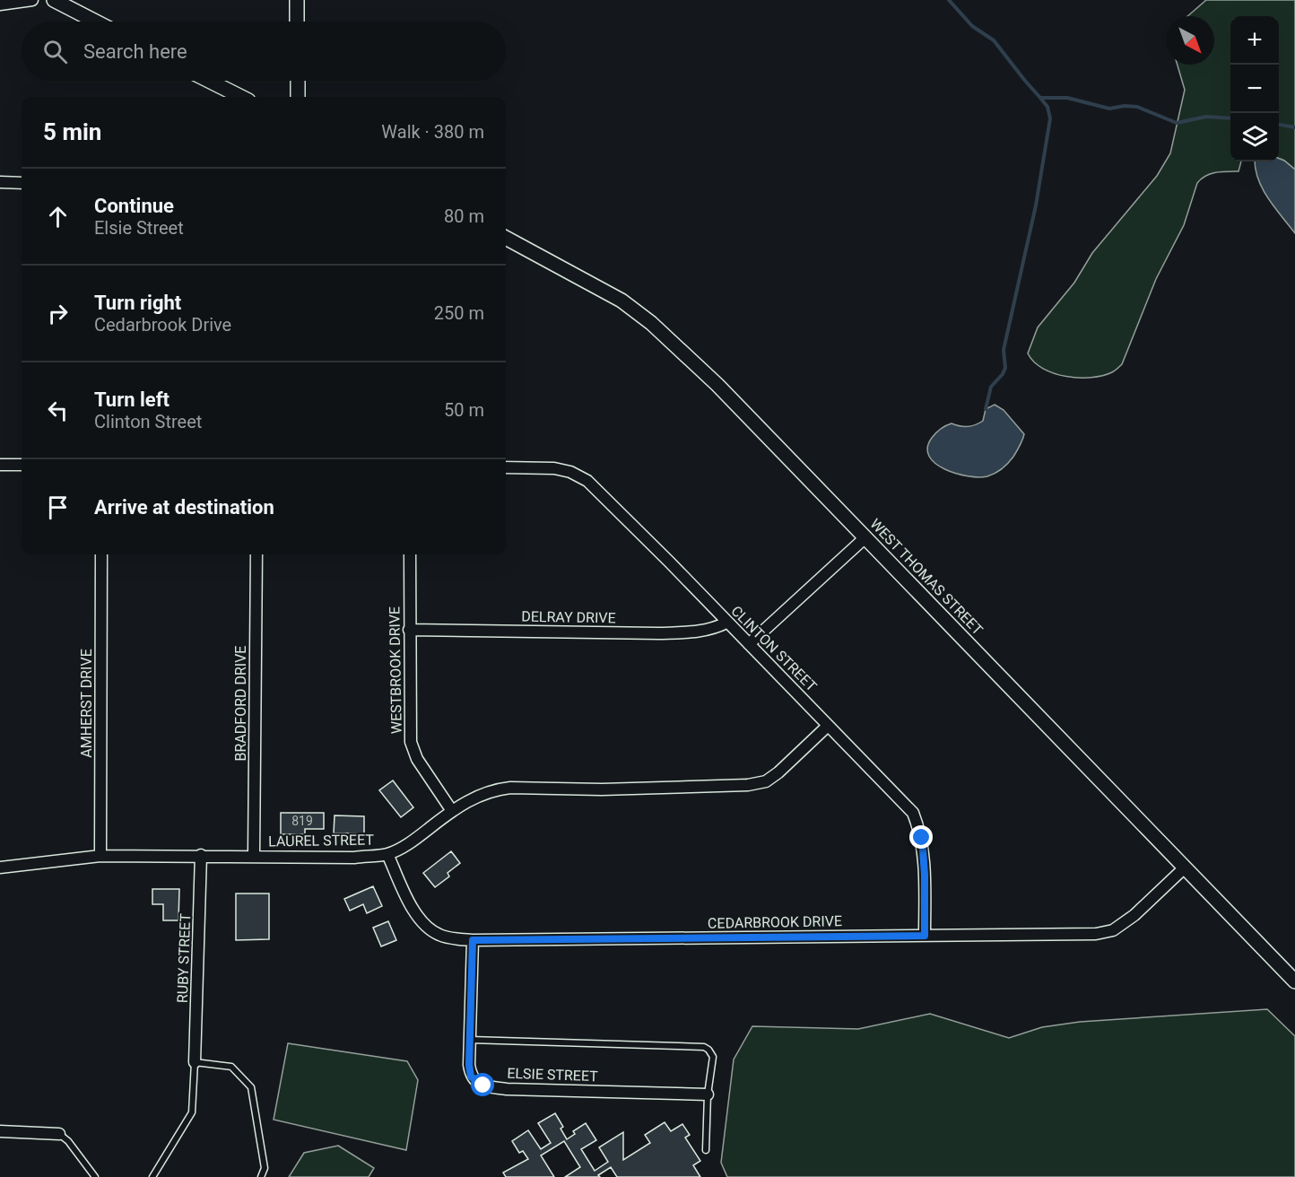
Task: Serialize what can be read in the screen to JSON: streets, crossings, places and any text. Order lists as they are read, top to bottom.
{
  "streets": {
    "street": [
      "WEST THOMAS STREET",
      "DELRAY DRIVE",
      "CLINTON STREET",
      "WESTBROOK DRIVE",
      "AMHERST DRIVE",
      "BRADFORD DRIVE",
      "LAUREL STREET",
      "CEDARBROOK DRIVE",
      "RUBY STREET",
      "ELSIE STREET"
    ]
  },
  "crossings": [
    ["WEST THOMAS STREET", "CEDARBROOK DRIVE"],
    ["DELRAY DRIVE", "CLINTON STREET"],
    ["DELRAY DRIVE", "WESTBROOK DRIVE"],
    ["CLINTON STREET", "LAUREL STREET"],
    ["CLINTON STREET", "CEDARBROOK DRIVE"],
    ["WESTBROOK DRIVE", "LAUREL STREET"],
    ["AMHERST DRIVE", "LAUREL STREET"],
    ["BRADFORD DRIVE", "LAUREL STREET"],
    ["LAUREL STREET", "CEDARBROOK DRIVE"],
    ["LAUREL STREET", "RUBY STREET"],
    ["CEDARBROOK DRIVE", "ELSIE STREET"]
  ],
  "house_numbers": ["819"],
  "north": "bottom right",
  "page": {
    "map_buttons": ["+", "−"],
    "search": "Search here",
    "heading": ["5 min", "Walk · 380 m"],
    "list": [
      ["Continue", "Elsie Street", "80 m"],
      ["Turn right", "Cedarbrook Drive", "250 m"],
      ["Turn left", "Clinton Street", "50 m"],
      "Arrive at destination"
    ]
  }
}
